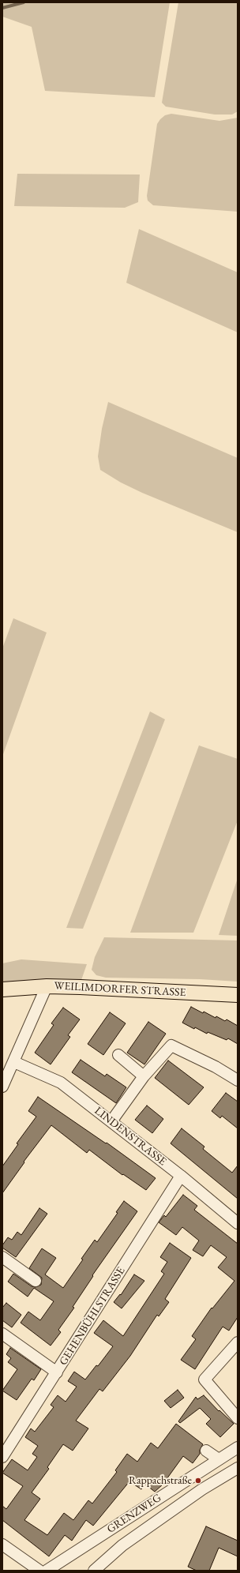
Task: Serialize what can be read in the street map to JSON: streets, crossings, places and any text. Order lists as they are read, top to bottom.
{
  "streets": {
    "main road": ["WEILIMDORFER STRASSE"],
    "street": ["LINDENSTRASSE", "GEHENBÜHLSTRASSE", "GRENZWEG"]
  },
  "crossings": [
    ["LINDENSTRASSE", "GEHENBÜHLSTRASSE"]
  ],
  "places": ["Rappachstraße"]
}
